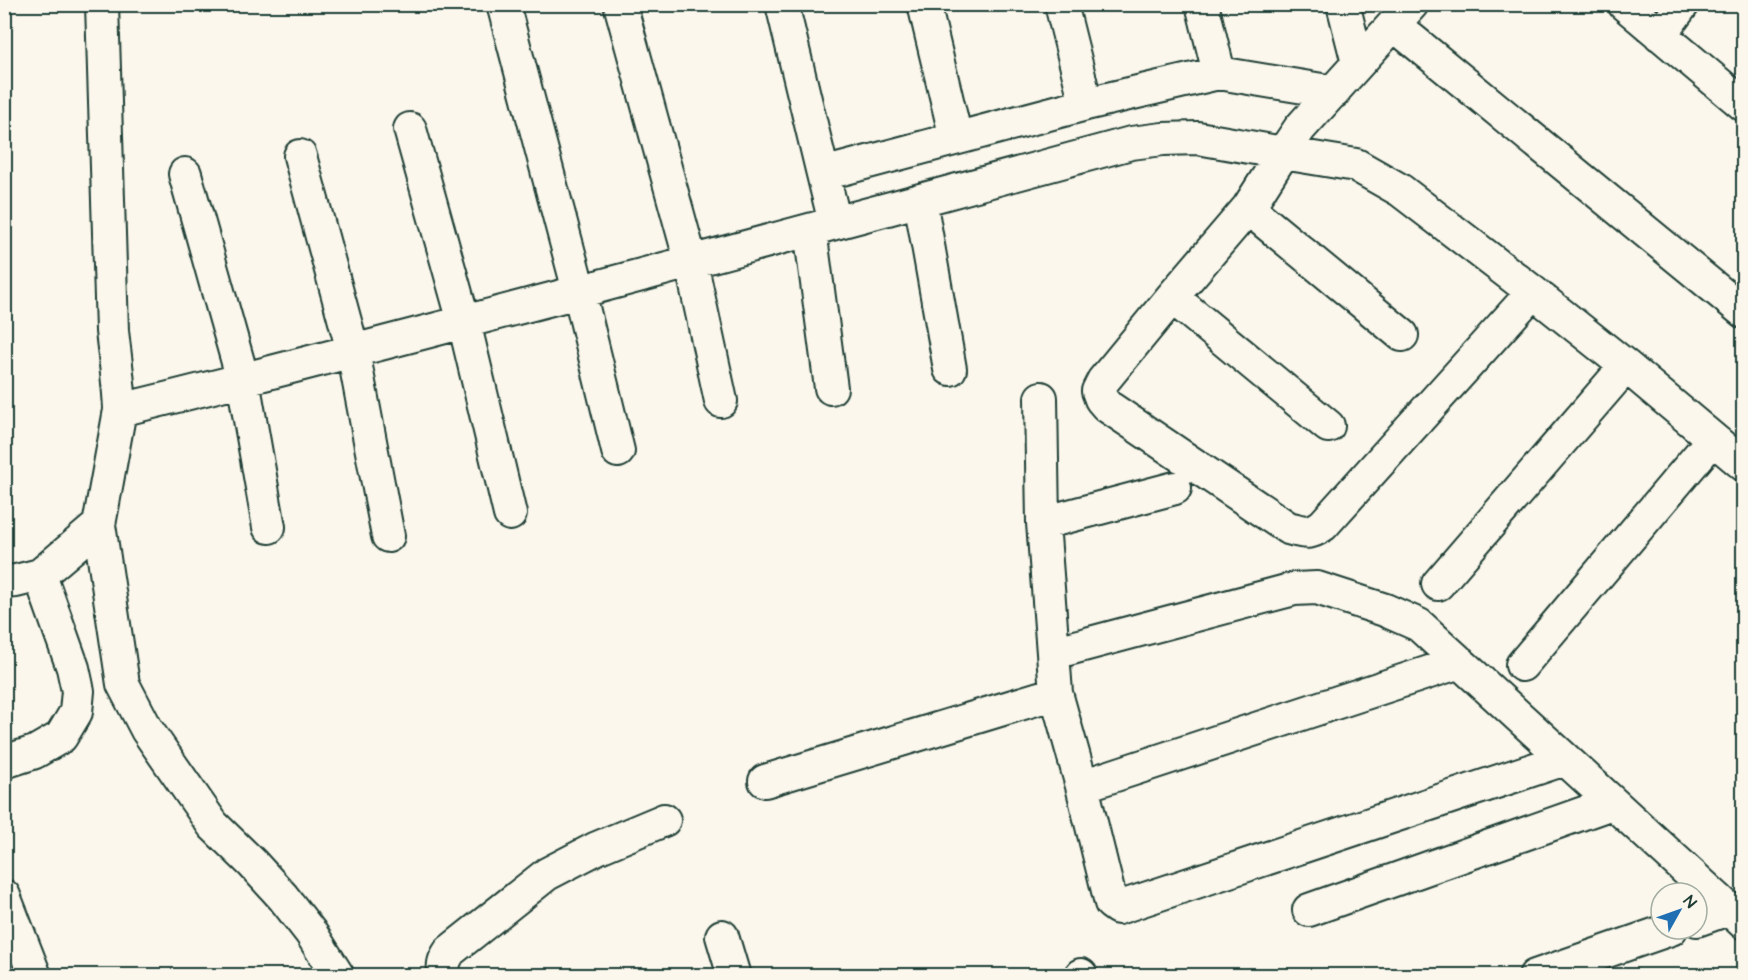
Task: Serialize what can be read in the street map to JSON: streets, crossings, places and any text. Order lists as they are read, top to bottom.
{
  "north": "top right"
}
